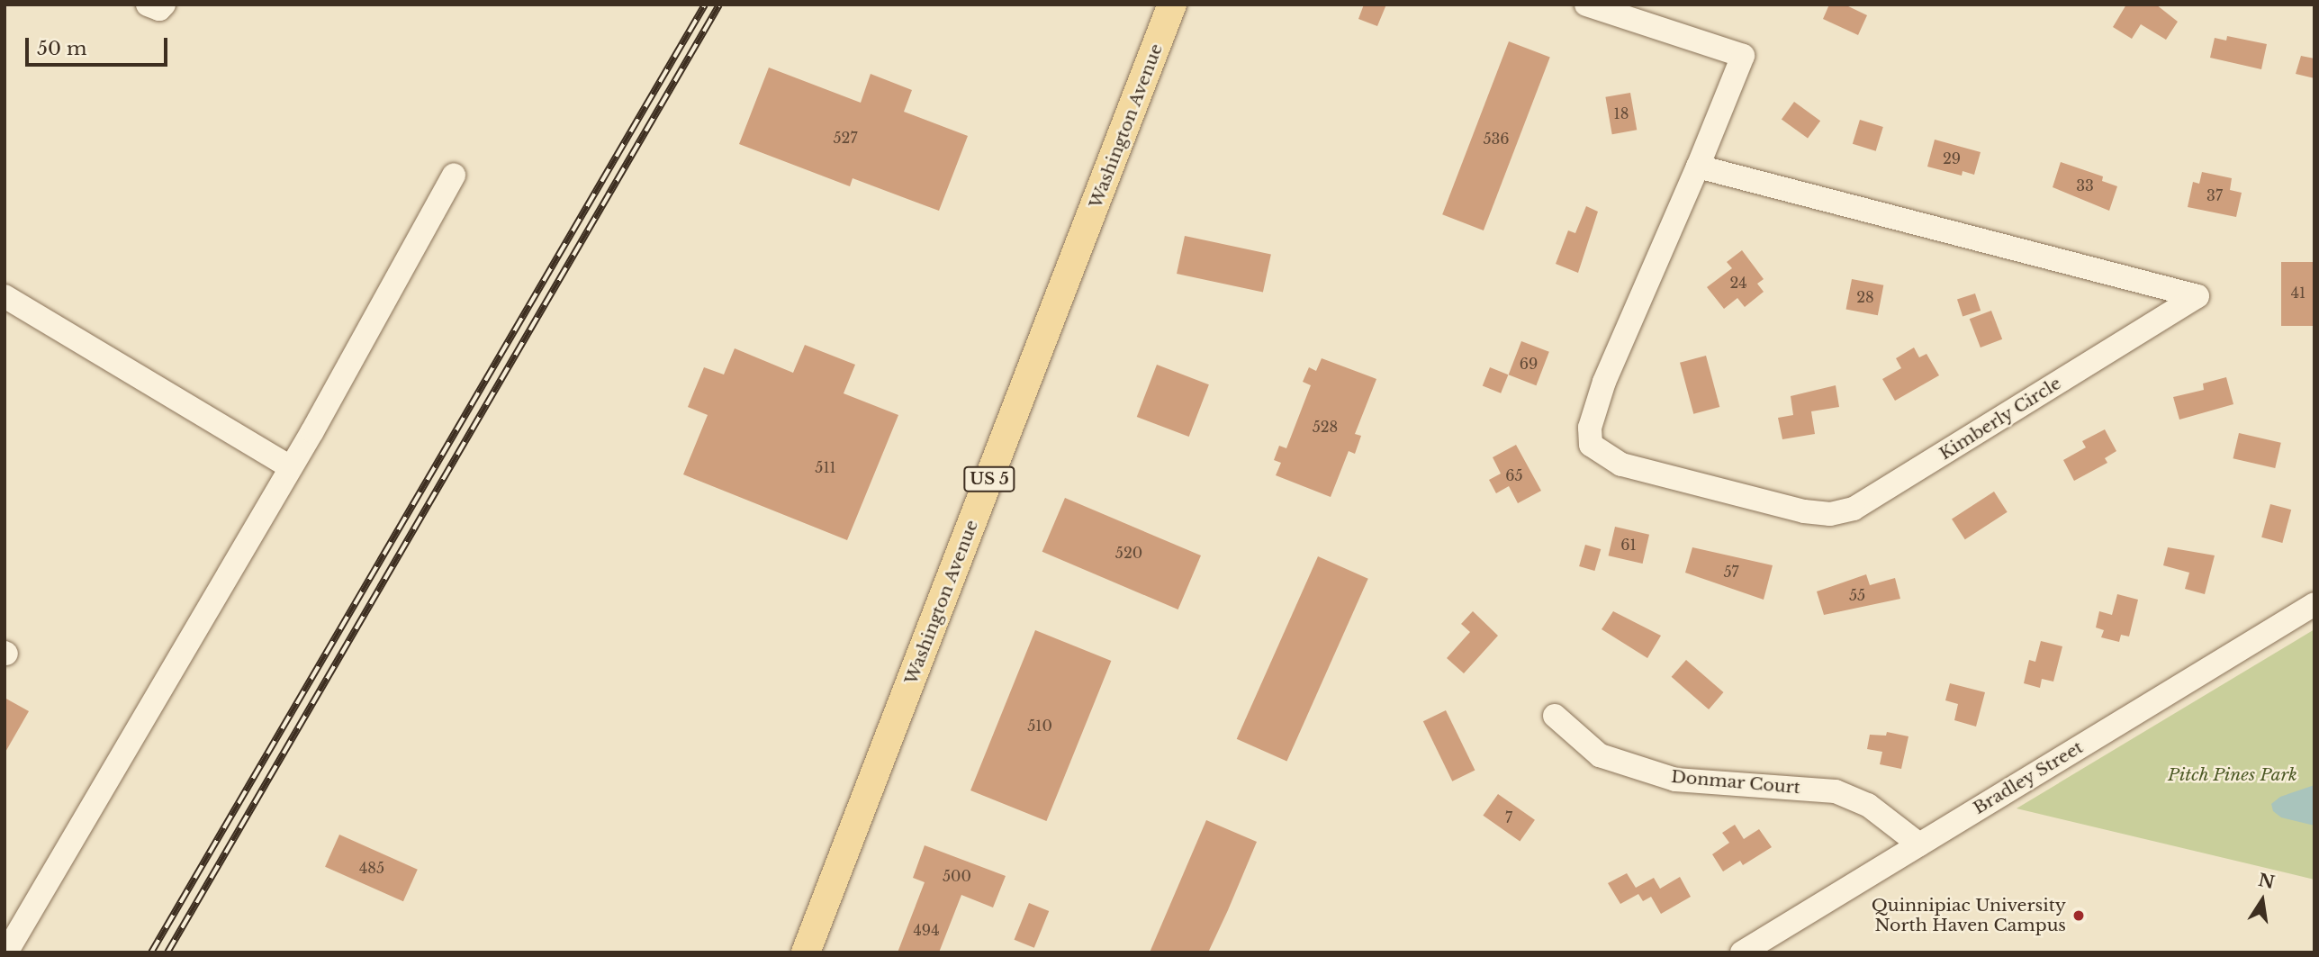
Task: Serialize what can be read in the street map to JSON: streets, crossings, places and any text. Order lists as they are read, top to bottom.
{
  "streets": {
    "main road": ["Washington Avenue", "US 5"],
    "street": ["Kimberly Circle", "Bradley Street", "Donmar Court"]
  },
  "crossings": [
    ["Bradley Street", "Donmar Court"]
  ],
  "parks": ["Pitch Pines Park"],
  "places": ["Quinnipiac University North Haven Campus"],
  "house_numbers": [
    "18",
    "527",
    "536",
    "29",
    "33",
    "37",
    "24",
    "41",
    "28",
    "69",
    "528",
    "511",
    "65",
    "61",
    "520",
    "57",
    "55",
    "510",
    "7",
    "485",
    "500",
    "494"
  ],
  "scale_bar": "50 m",
  "north": "top"
}
